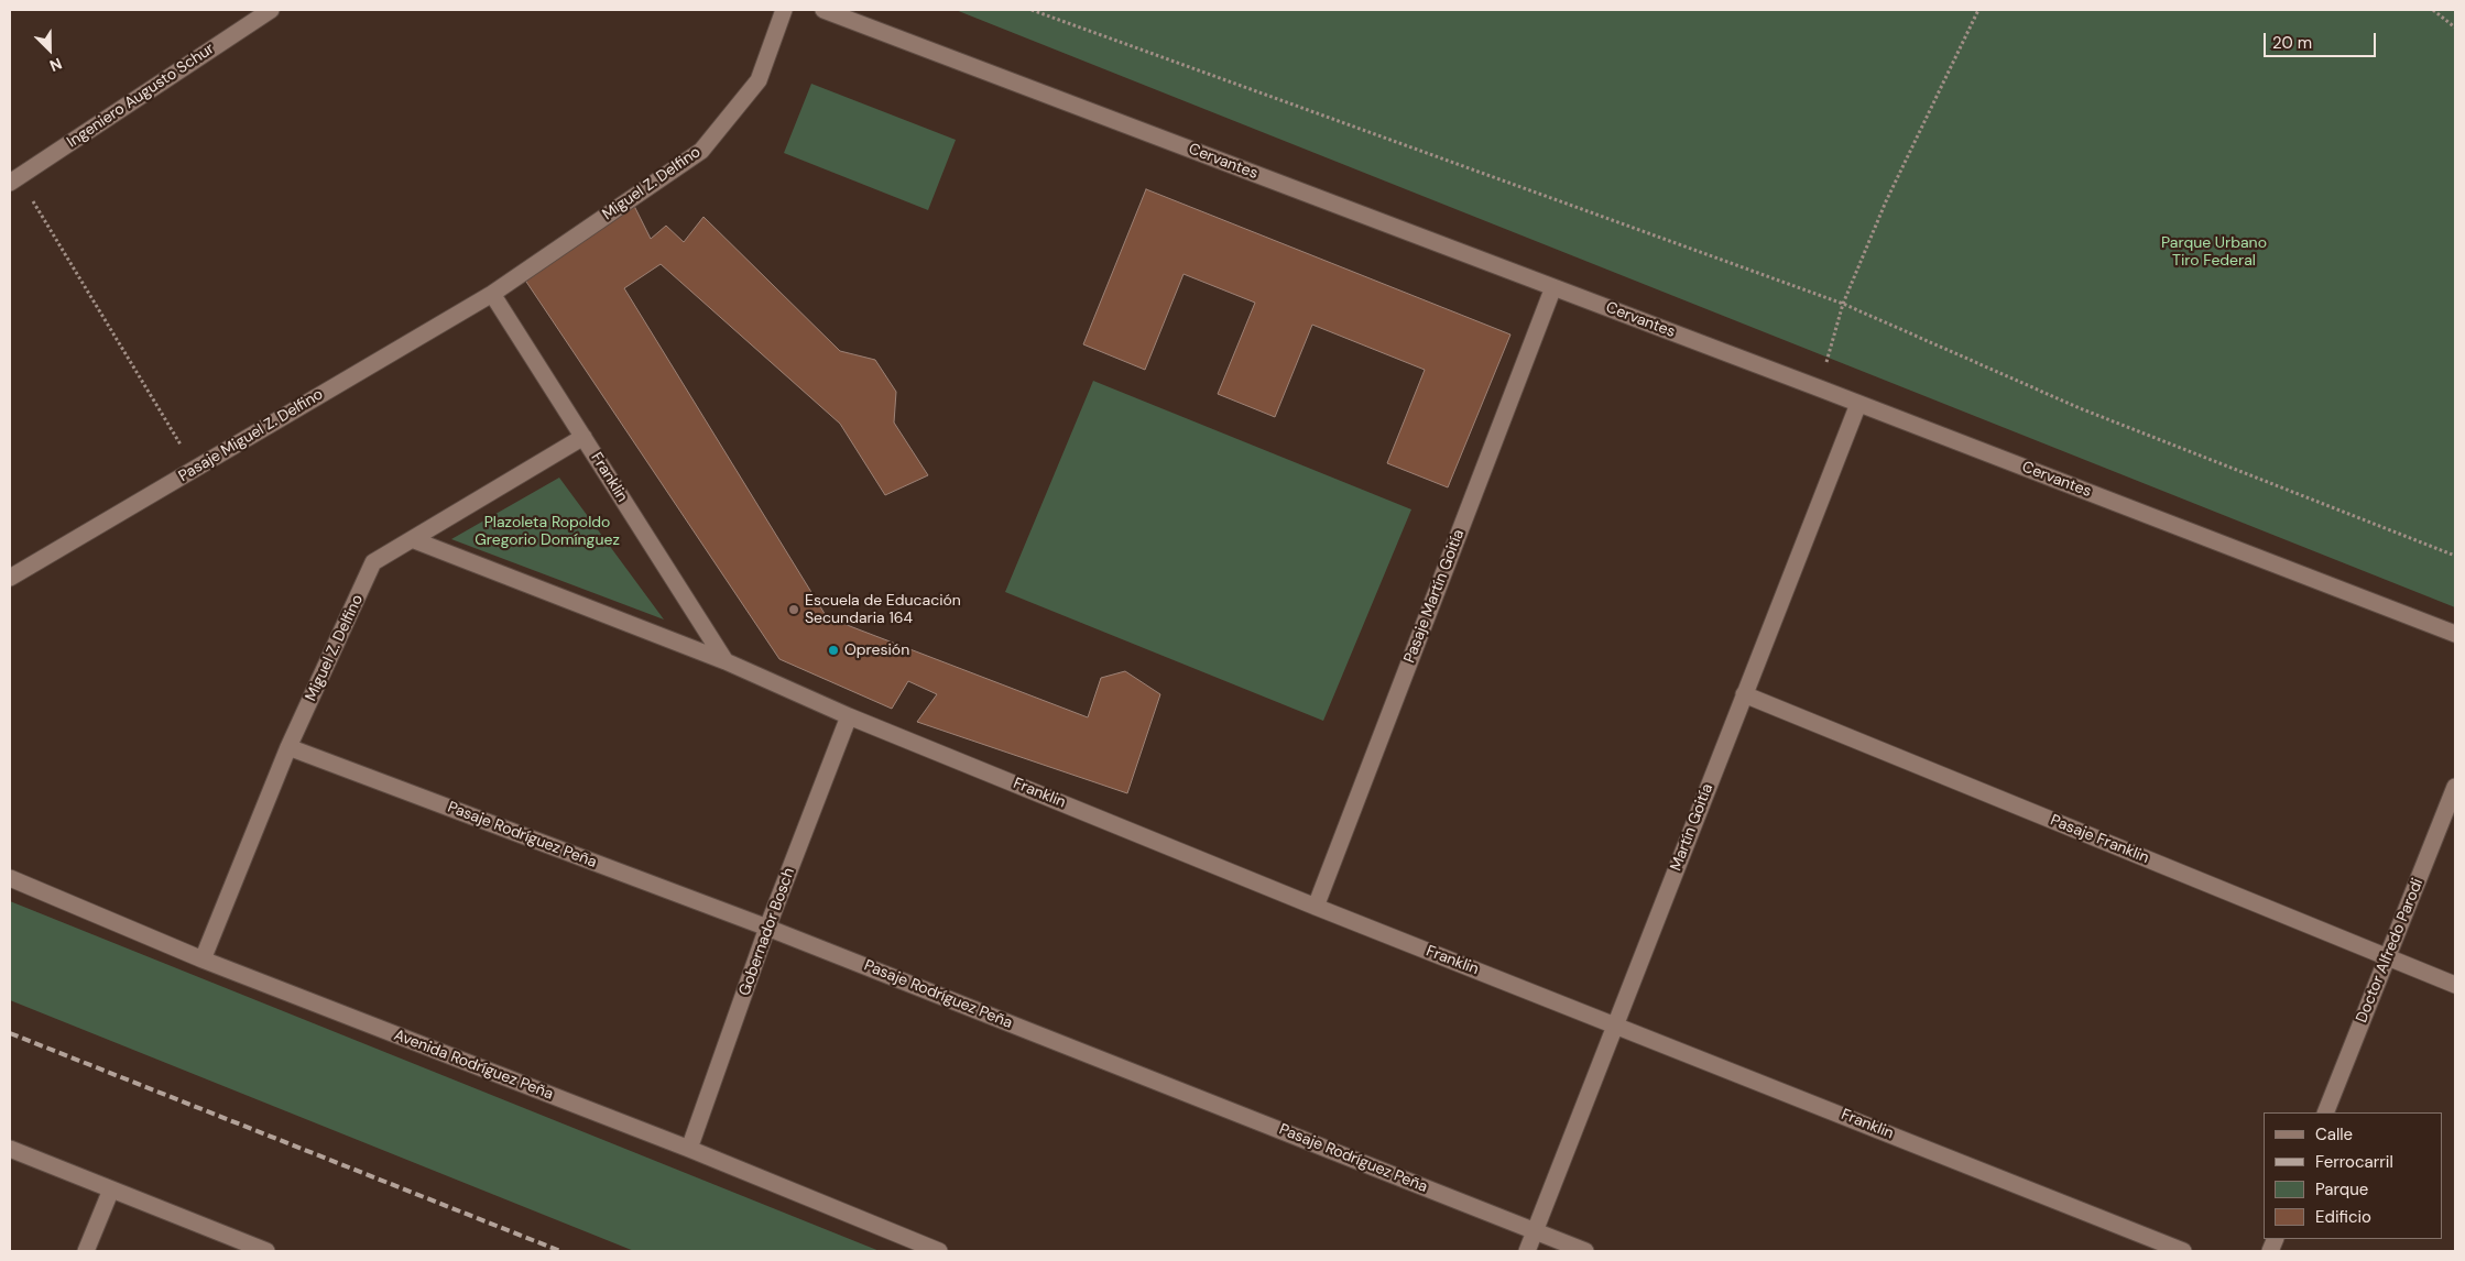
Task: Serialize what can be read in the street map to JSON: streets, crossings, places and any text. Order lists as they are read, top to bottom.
{
  "streets": {
    "street": [
      "Ingeniero Augusto Schur",
      "Cervantes",
      "Miguel Z. Delfino",
      "Pasaje Miguel Z. Delfino",
      "Franklin",
      "Pasaje Martín Goitía",
      "Martín Goitía",
      "Pasaje Rodríguez Peña",
      "Pasaje Franklin",
      "Gobernador Bosch",
      "Doctor Alfredo Parodi",
      "Avenida Rodríguez Peña"
    ]
  },
  "crossings": [
    ["Cervantes", "Pasaje Martín Goitía"],
    ["Cervantes", "Martín Goitía"],
    ["Miguel Z. Delfino", "Pasaje Miguel Z. Delfino"],
    ["Miguel Z. Delfino", "Franklin"],
    ["Miguel Z. Delfino", "Pasaje Rodríguez Peña"],
    ["Miguel Z. Delfino", "Avenida Rodríguez Peña"],
    ["Pasaje Miguel Z. Delfino", "Franklin"],
    ["Franklin", "Pasaje Martín Goitía"],
    ["Franklin", "Martín Goitía"],
    ["Franklin", "Gobernador Bosch"],
    ["Martín Goitía", "Pasaje Rodríguez Peña"],
    ["Martín Goitía", "Pasaje Franklin"],
    ["Pasaje Rodríguez Peña", "Gobernador Bosch"],
    ["Pasaje Franklin", "Doctor Alfredo Parodi"],
    ["Gobernador Bosch", "Avenida Rodríguez Peña"]
  ],
  "parks": ["Parque Urbano Tiro Federal", "Plazoleta Ropoldo Gregorio Domínguez"],
  "places": ["Escuela de Educación Secundaria 164", "Opresión"],
  "legend": [
    "Calle",
    "Ferrocarril",
    "Parque",
    "Edificio"
  ],
  "scale_bar": "20 m",
  "north": "bottom right"
}
